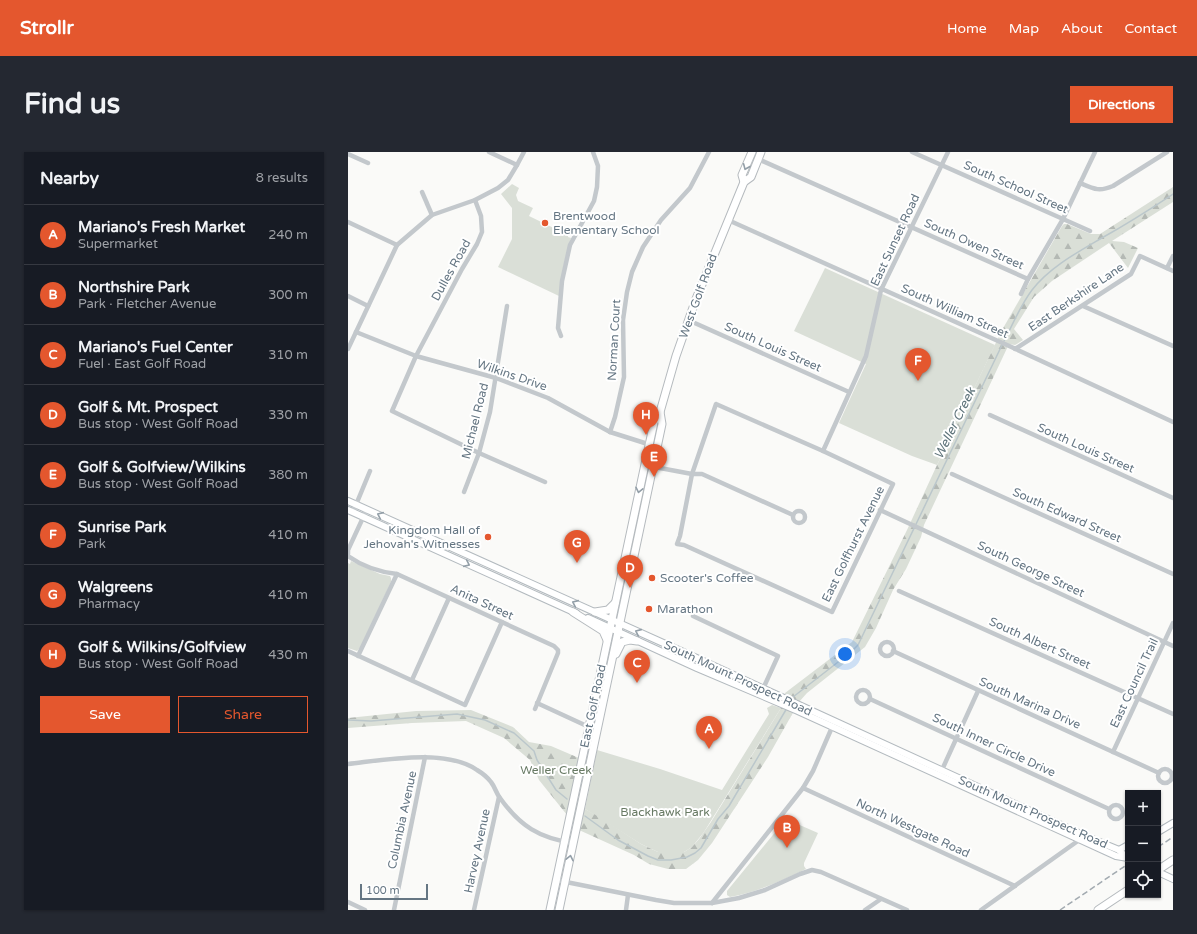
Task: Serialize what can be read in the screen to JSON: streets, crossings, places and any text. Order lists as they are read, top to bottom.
{
  "streets": {
    "main road": ["West Golf Road", "South Mount Prospect Road", "East Golf Road"],
    "street": [
      "South School Street",
      "East Sunset Road",
      "South Owen Street",
      "Dulles Road",
      "East Berkshire Lane",
      "South William Street",
      "Norman Court",
      "South Louis Street",
      "Wilkins Drive",
      "Michael Road",
      "South Edward Street",
      "East Golfhurst Avenue",
      "South George Street",
      "Anita Street",
      "South Albert Street",
      "East Council Trail",
      "South Marina Drive",
      "South Inner Circle Drive",
      "Columbia Avenue",
      "North Westgate Road",
      "Harvey Avenue"
    ]
  },
  "crossings": [
    ["South School Street", "East Sunset Road"],
    ["East Sunset Road", "South Owen Street"],
    ["East Sunset Road", "South William Street"],
    ["East Sunset Road", "South Louis Street"],
    ["East Sunset Road", "East Golfhurst Avenue"],
    ["South Owen Street", "West Golf Road"],
    ["Dulles Road", "Wilkins Drive"],
    ["Dulles Road", "Michael Road"],
    ["West Golf Road", "South William Street"],
    ["West Golf Road", "South Louis Street"],
    ["West Golf Road", "Wilkins Drive"],
    ["West Golf Road", "South Mount Prospect Road"],
    ["West Golf Road", "East Golf Road"],
    ["East Berkshire Lane", "South William Street"],
    ["Norman Court", "Wilkins Drive"],
    ["Wilkins Drive", "Michael Road"],
    ["East Golfhurst Avenue", "South George Street"],
    ["South George Street", "East Council Trail"],
    ["South Albert Street", "East Council Trail"],
    ["South Mount Prospect Road", "East Golf Road"],
    ["East Council Trail", "South Marina Drive"]
  ],
  "water": ["Weller Creek"],
  "parks": ["Weller Creek", "Blackhawk Park"],
  "places": [
    "Brentwood Elementary School",
    "Kingdom Hall of Jehovah's Witnesses",
    "Scooter's Coffee",
    "Marathon"
  ],
  "scale_bar": "100 m",
  "page": {
    "header": "Strollr",
    "nav": [
      "Home",
      "Map",
      "About",
      "Contact"
    ],
    "buttons": [
      "Directions",
      ["Save", "Share"]
    ],
    "title": "Find us",
    "heading": ["Nearby", "8 results"],
    "list": [
      {
        "mark": "A",
        "name": "Mariano's Fresh Market",
        "note": "Supermarket",
        "value": "240 m"
      },
      {
        "mark": "B",
        "name": "Northshire Park",
        "note": "Park · Fletcher Avenue",
        "value": "300 m"
      },
      {
        "mark": "C",
        "name": "Mariano's Fuel Center",
        "note": "Fuel · East Golf Road",
        "value": "310 m"
      },
      {
        "mark": "D",
        "name": "Golf & Mt. Prospect",
        "note": "Bus stop · West Golf Road",
        "value": "330 m"
      },
      {
        "mark": "E",
        "name": "Golf & Golfview/Wilkins",
        "note": "Bus stop · West Golf Road",
        "value": "380 m"
      },
      {
        "mark": "F",
        "name": "Sunrise Park",
        "note": "Park",
        "value": "410 m"
      },
      {
        "mark": "G",
        "name": "Walgreens",
        "note": "Pharmacy",
        "value": "410 m"
      },
      {
        "mark": "H",
        "name": "Golf & Wilkins/Golfview",
        "note": "Bus stop · West Golf Road",
        "value": "430 m"
      }
    ],
    "pins": [
      "F",
      "H",
      "E",
      "G",
      "D",
      "C",
      "A",
      "B"
    ],
    "map_buttons": ["+", "−"],
    "scale": "100 m"
  }
}
